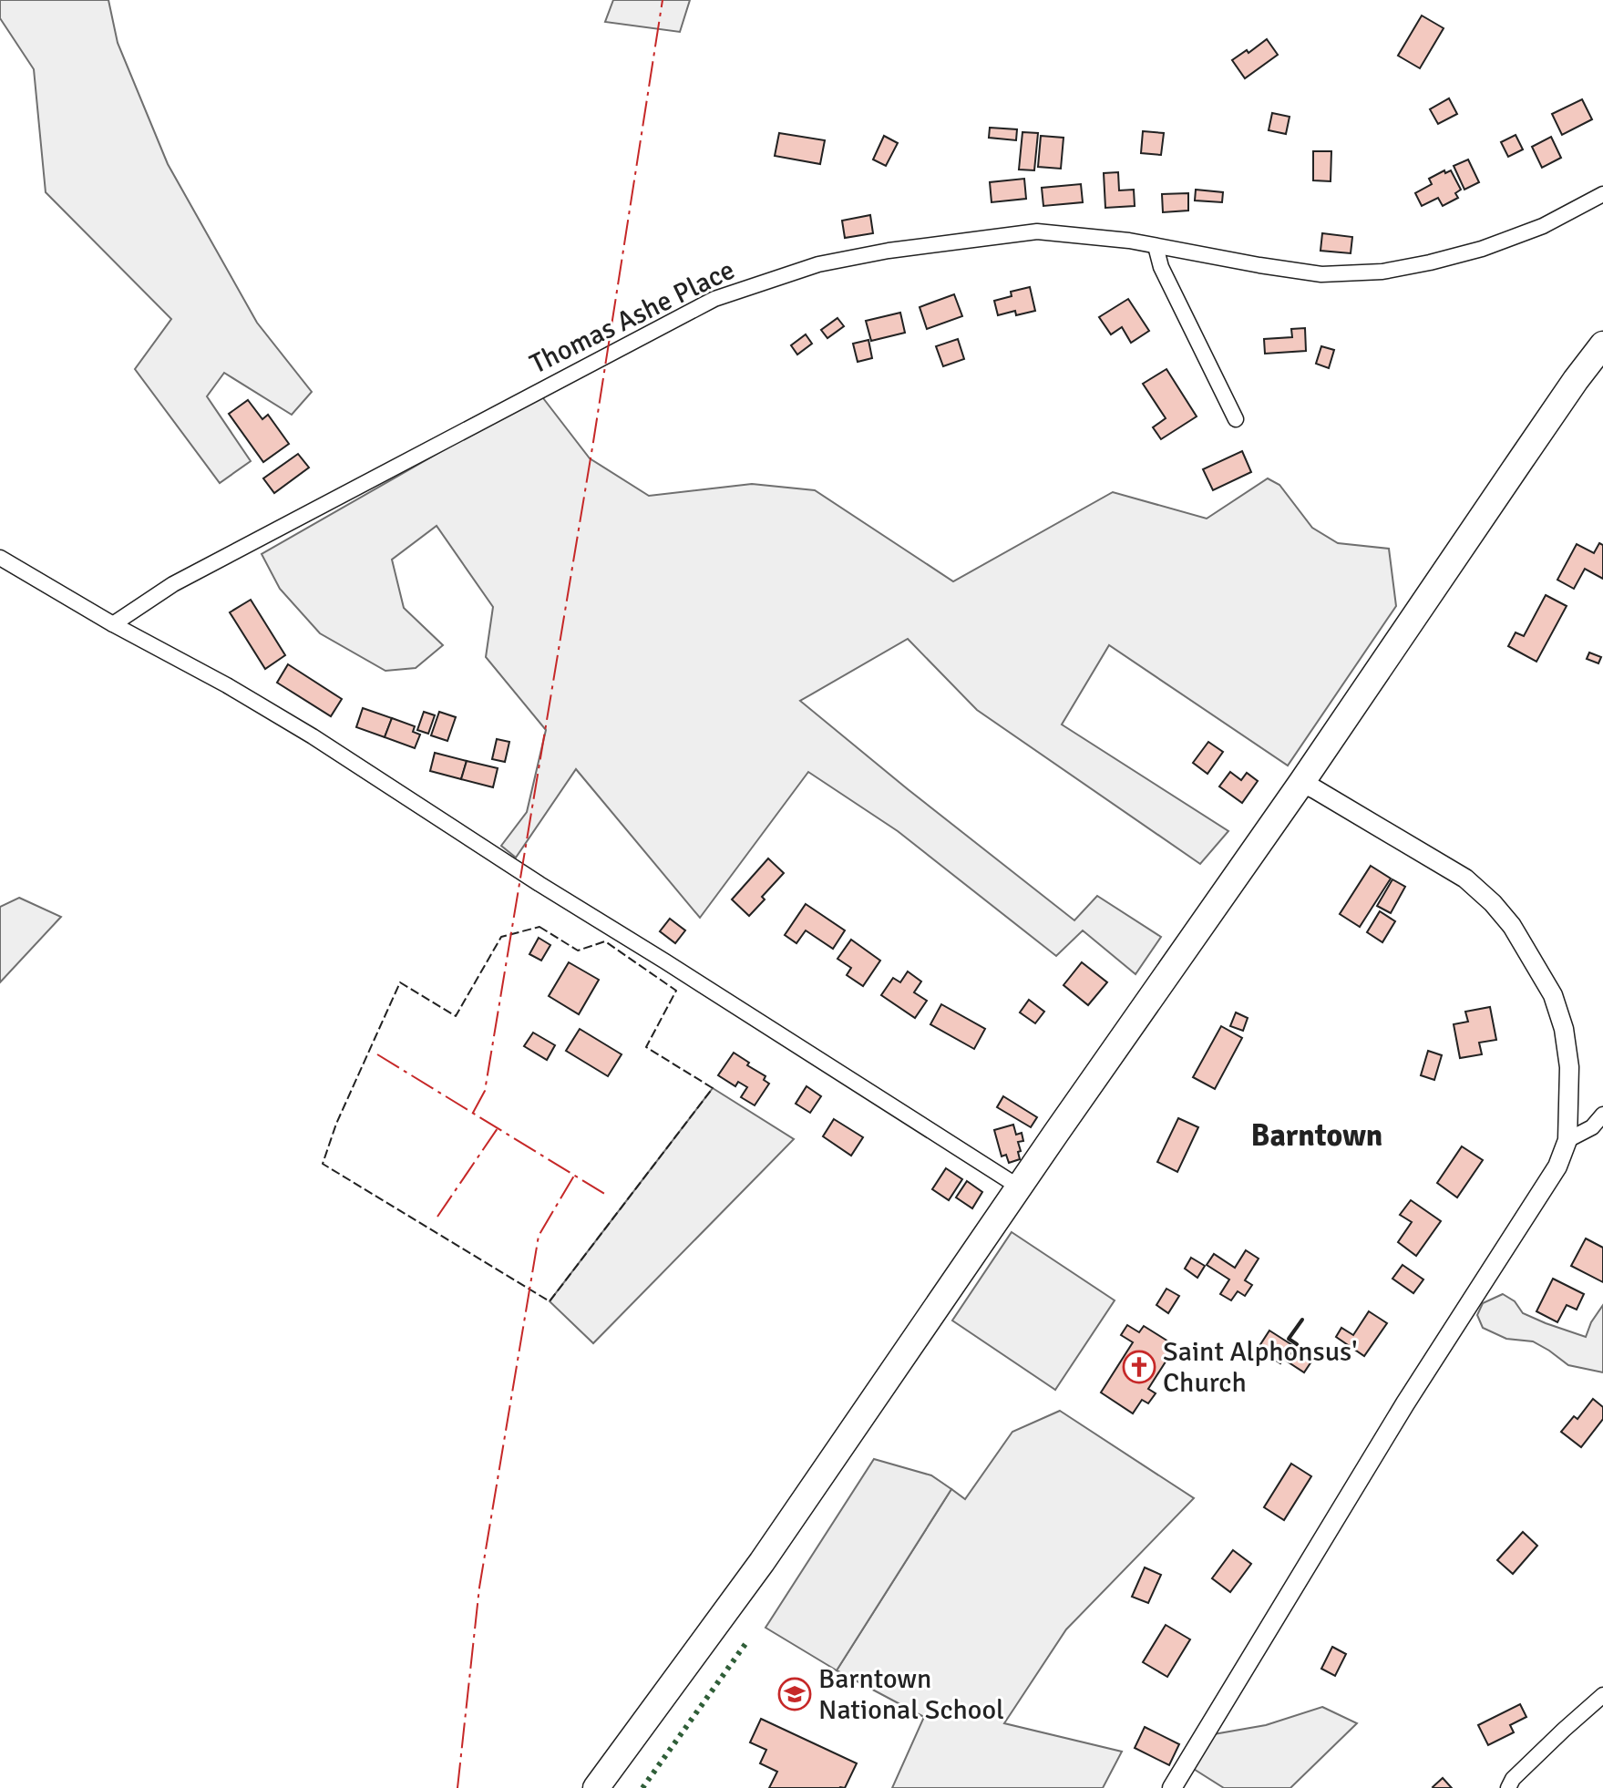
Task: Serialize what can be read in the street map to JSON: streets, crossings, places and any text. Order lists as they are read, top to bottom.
{
  "streets": {
    "street": ["Thomas Ashe Place"]
  },
  "districts": ["Barntown"],
  "places": {
    "church": ["Saint Alphonsus' Church"],
    "school or university": ["Barntown National School"]
  }
}
